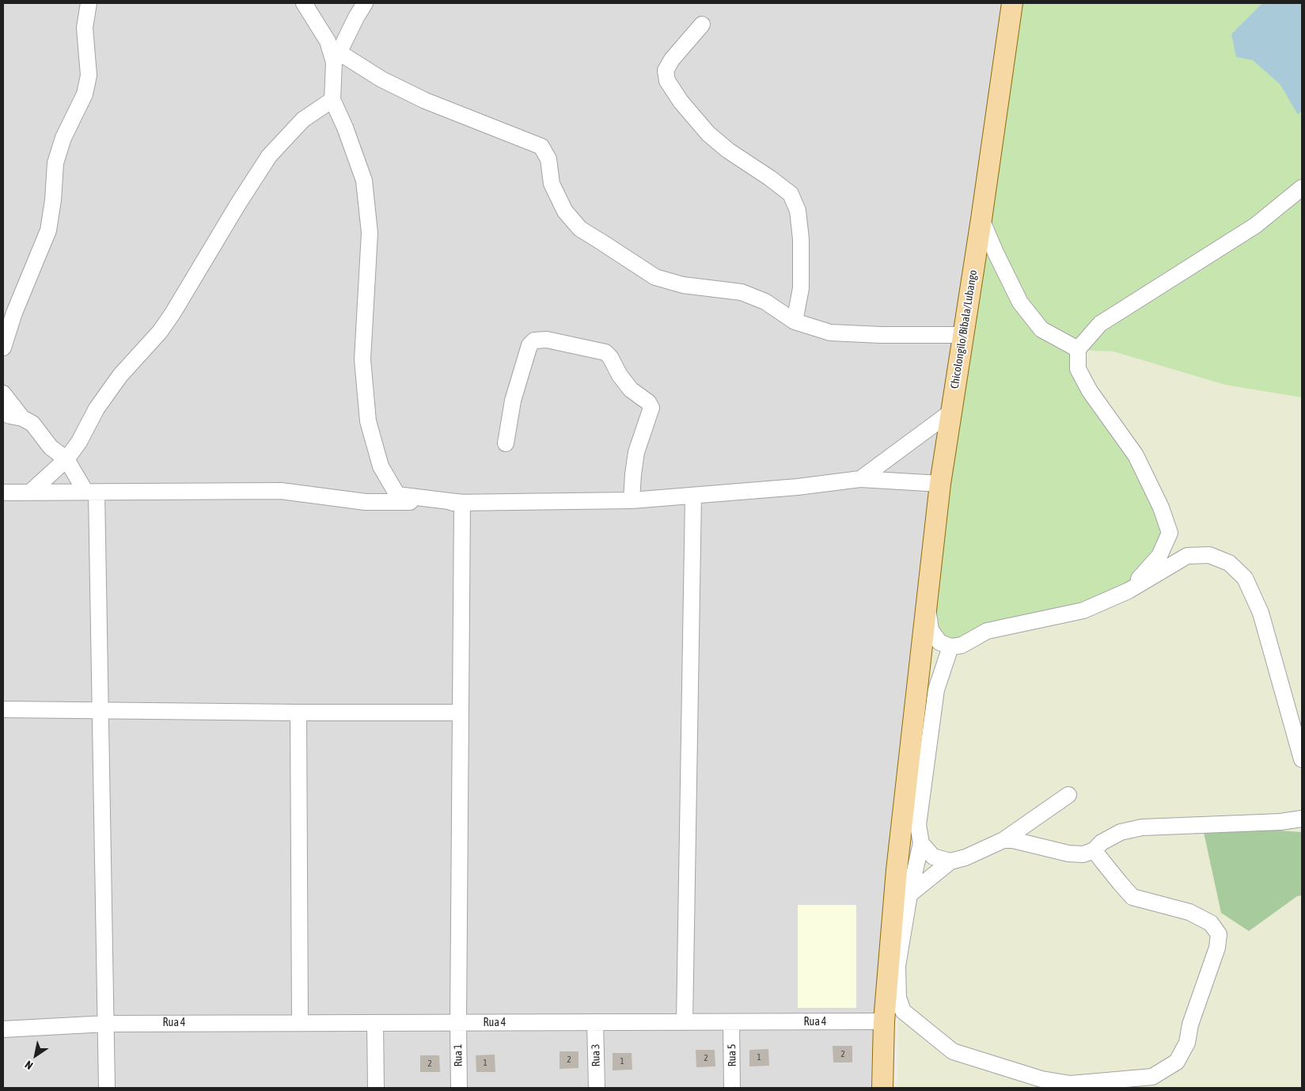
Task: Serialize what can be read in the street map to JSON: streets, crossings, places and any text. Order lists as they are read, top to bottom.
{
  "streets": {
    "main road": ["Chicolongilo/Bibala/Lubango"],
    "street": [
      "Rua 4",
      "Rua 1",
      "Rua 3",
      "Rua 5"
    ]
  },
  "crossings": [
    ["Chicolongilo/Bibala/Lubango", "Rua 4"],
    ["Rua 4", "Rua 1"],
    ["Rua 4", "Rua 3"],
    ["Rua 4", "Rua 5"]
  ],
  "house_numbers": [
    "2",
    "1",
    "2",
    "2",
    "1",
    "1",
    "2"
  ],
  "north": "bottom left"
}
